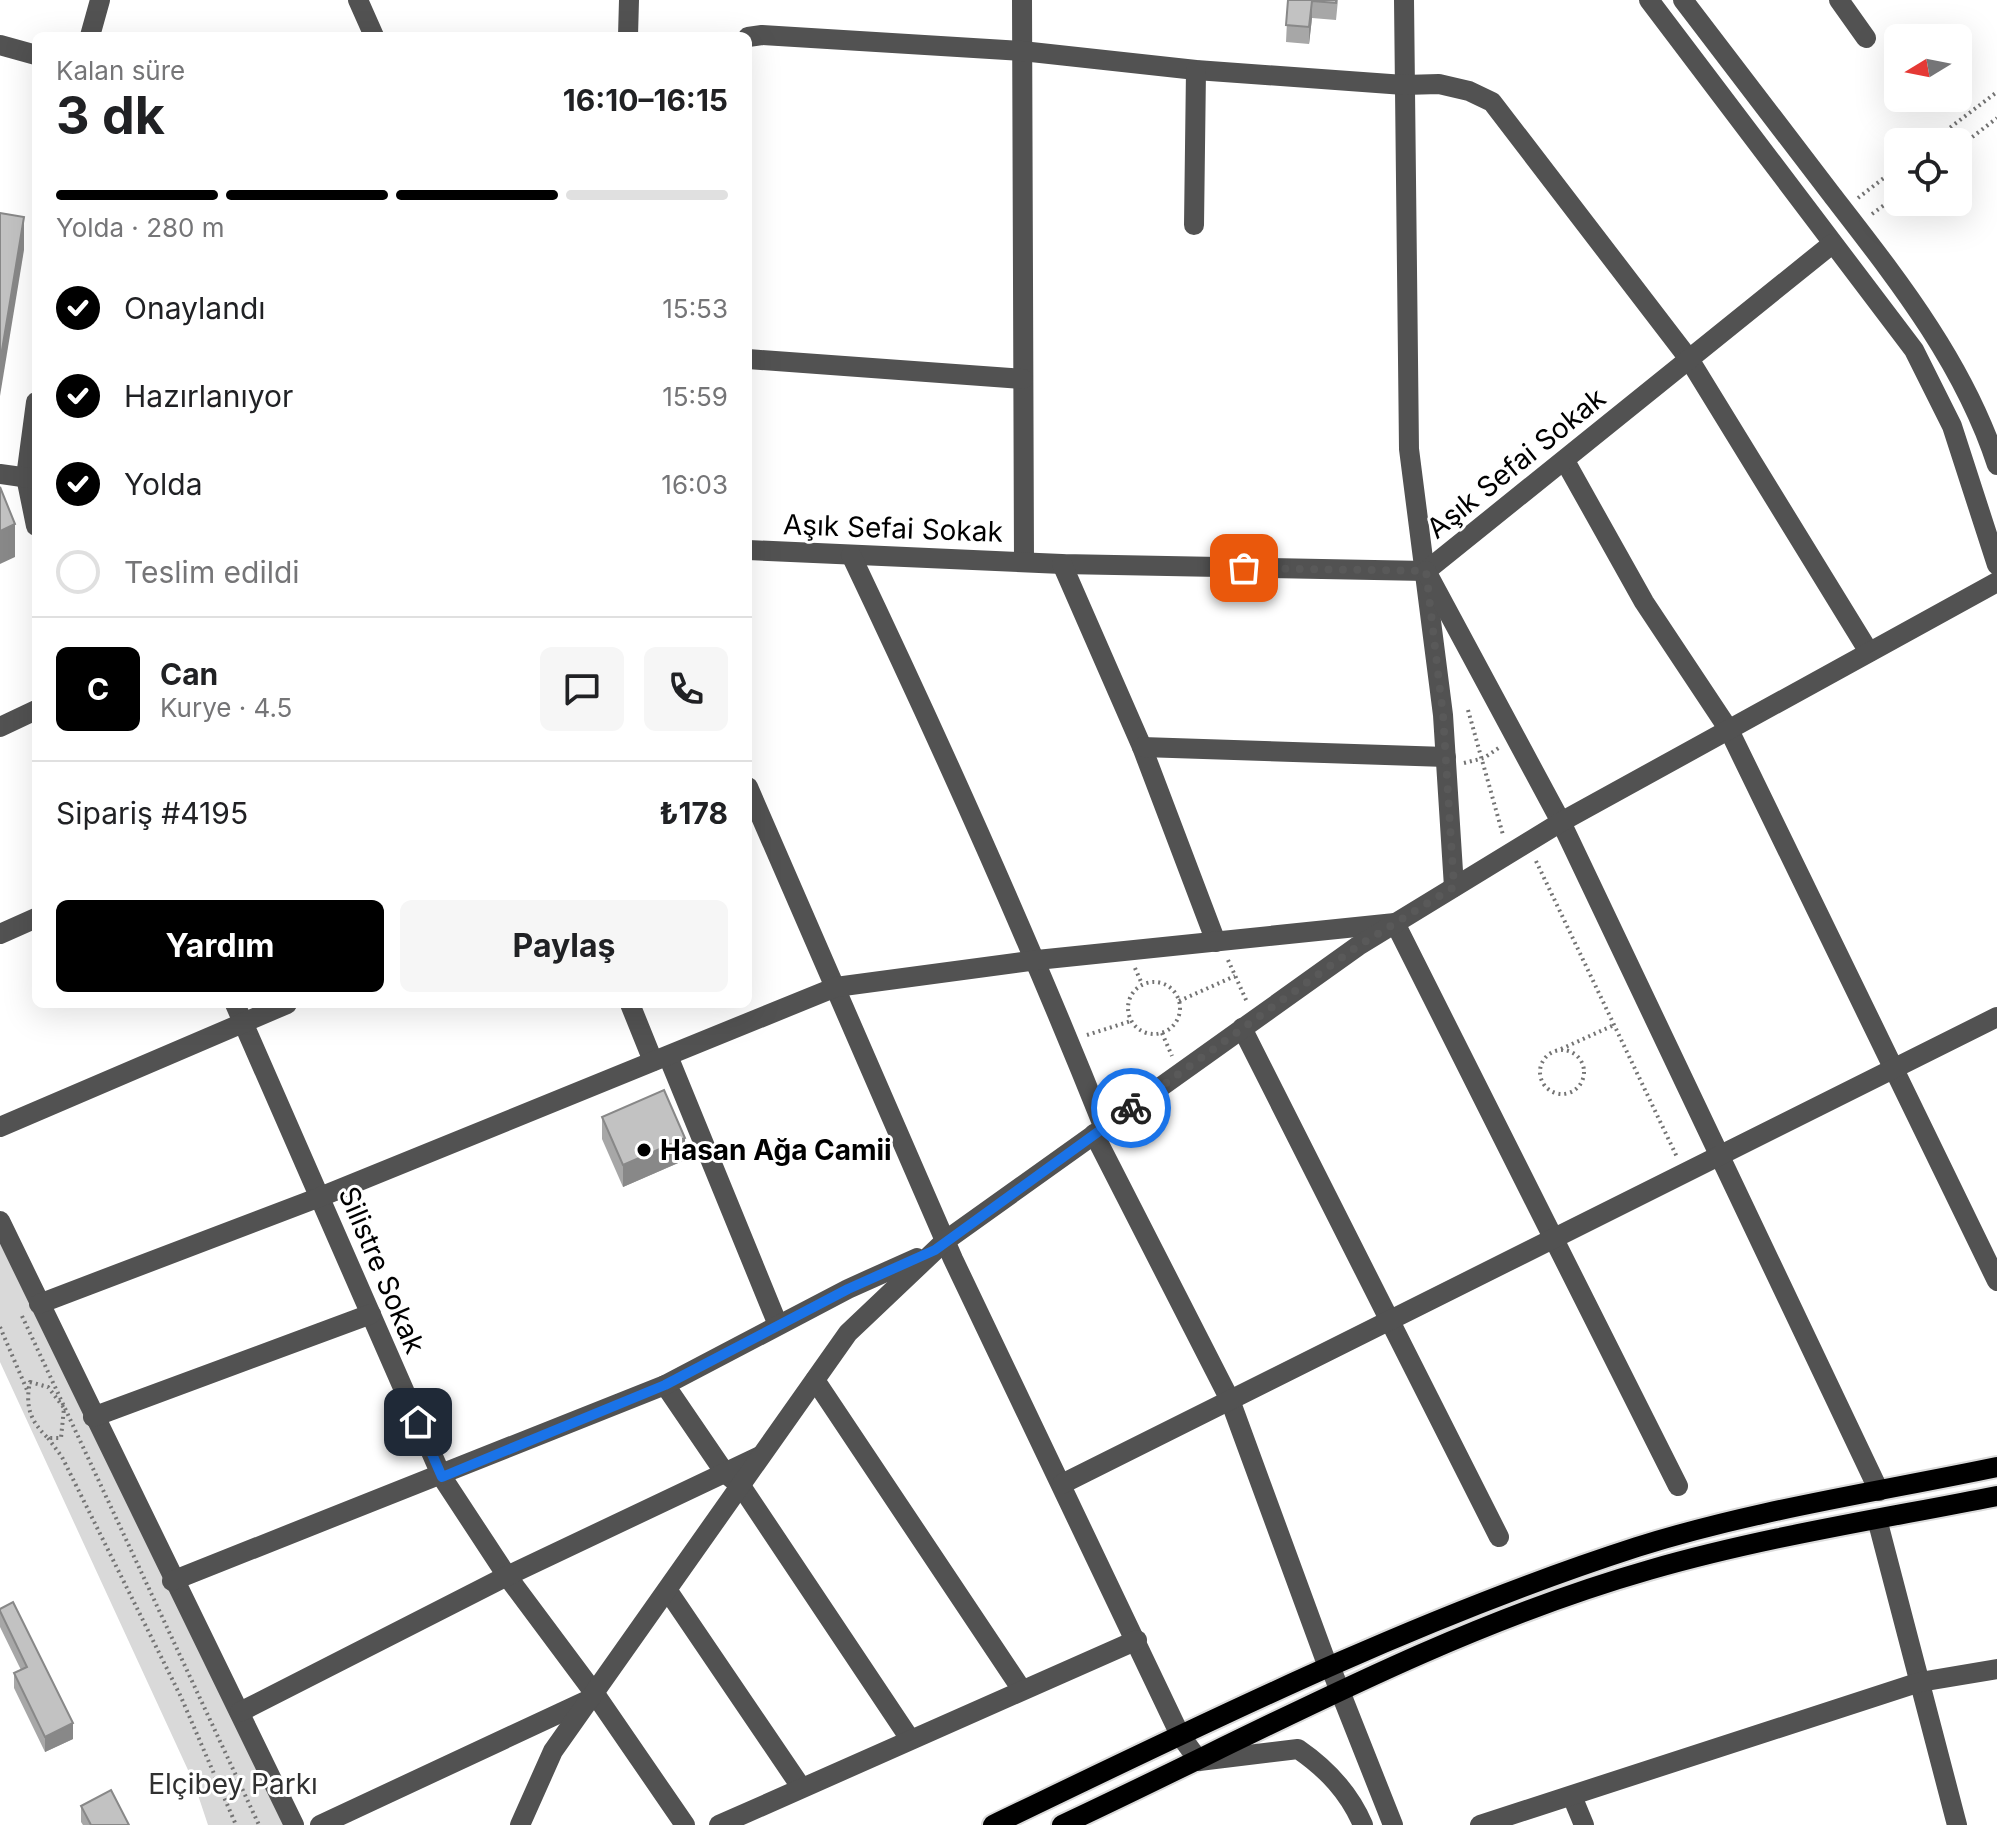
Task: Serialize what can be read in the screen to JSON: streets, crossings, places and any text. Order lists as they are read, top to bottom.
{
  "streets": {
    "street": ["Aşık Sefai Sokak", "Silistre Sokak"]
  },
  "parks": ["Elçibey Parkı"],
  "places": ["Hasan Ağa Camii"],
  "north": "left",
  "page": {
    "heading": ["3 dk", "Kalan süre", "16:10–16:15"],
    "panel": [
      "Can",
      "Kurye · 4.5",
      "Sipariş #4195",
      "₺178"
    ],
    "bar": "Yolda · 280 m",
    "list": [
      ["Onaylandı", "15:53"],
      ["Hazırlanıyor", "15:59"],
      ["Yolda", "16:03"],
      "Teslim edildi"
    ],
    "round": "C",
    "buttons": ["Yardım", "Paylaş"]
  }
}
